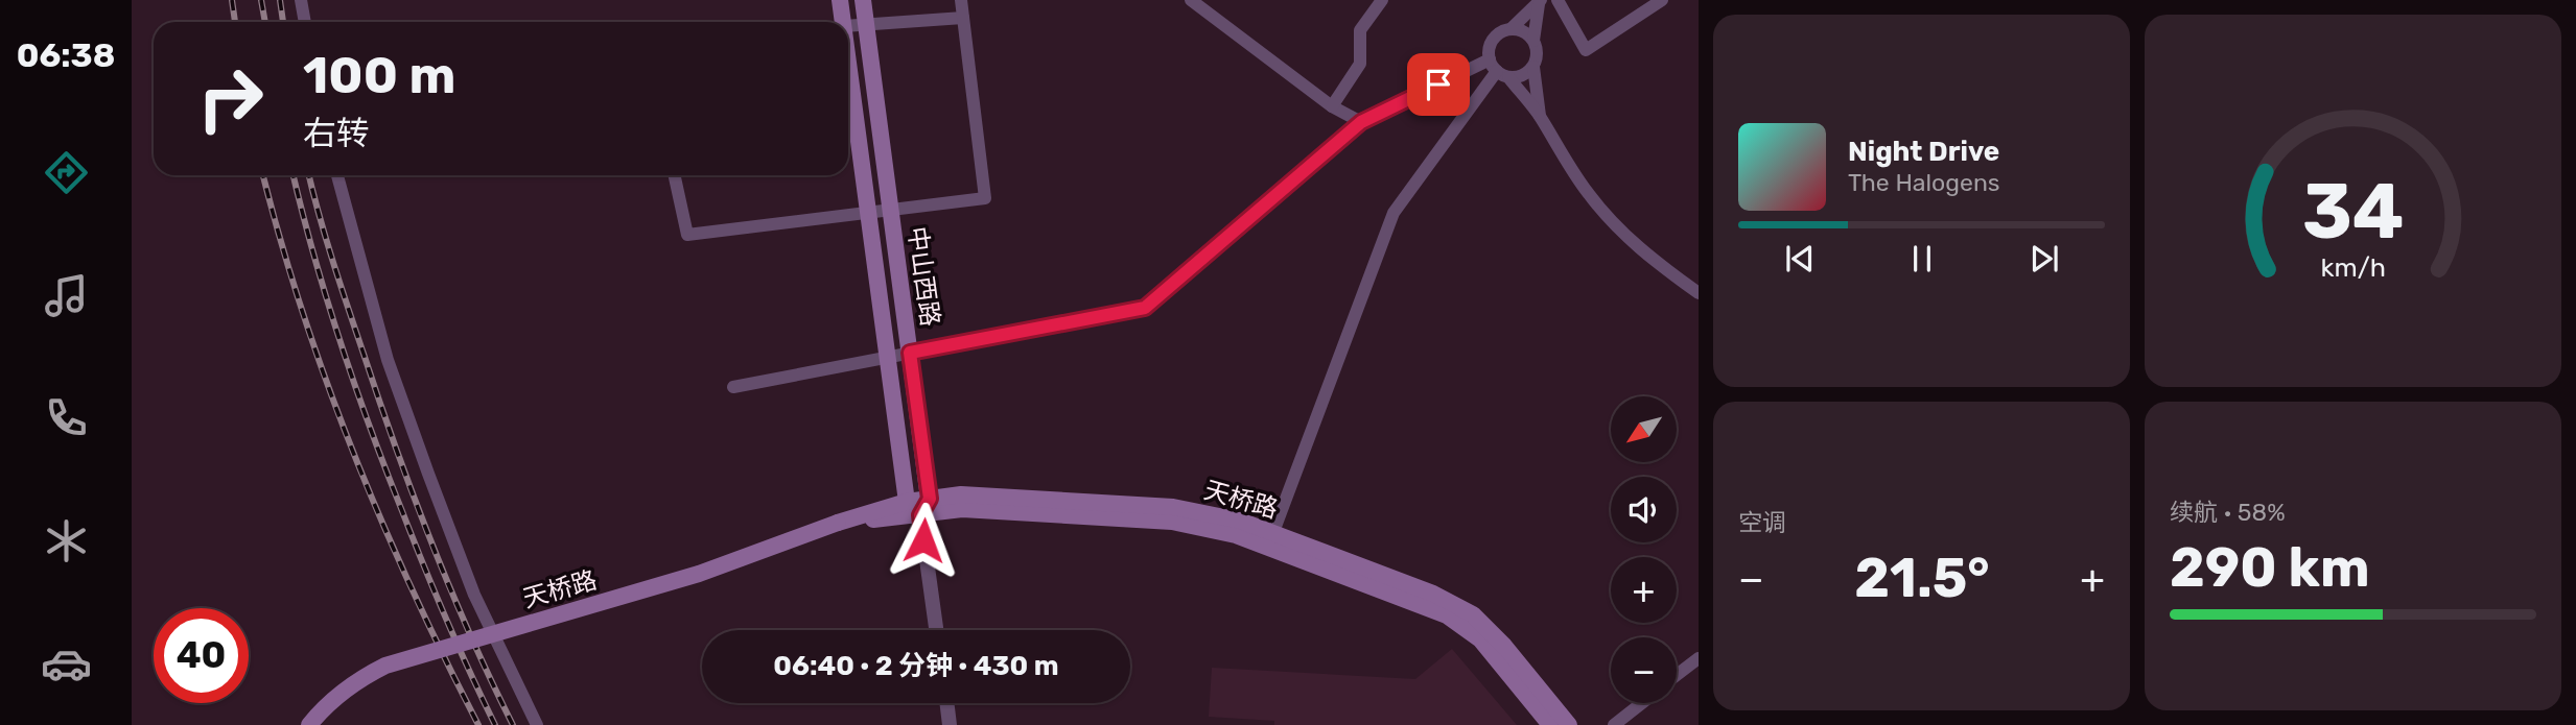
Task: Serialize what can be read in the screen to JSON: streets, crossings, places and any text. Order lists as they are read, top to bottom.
{
  "streets": {
    "main road": ["中山西路", "天桥路"]
  },
  "crossings": [
    ["中山西路", "天桥路"]
  ],
  "north": "bottom left",
  "page": {
    "tabs": "06:38",
    "turn": ["100 m", "右转"],
    "song": ["Night Drive", "The Halogens"],
    "map_buttons": ["+", "−"],
    "tile": [
      "空调",
      ["续航 · 58%", "290 km"]
    ],
    "heat": ["−", "21.5°", "+"],
    "limit": "40",
    "trip": "06:40 · 2 分钟 · 430 m",
    "gauge": ["34", "km/h"]
  }
}
